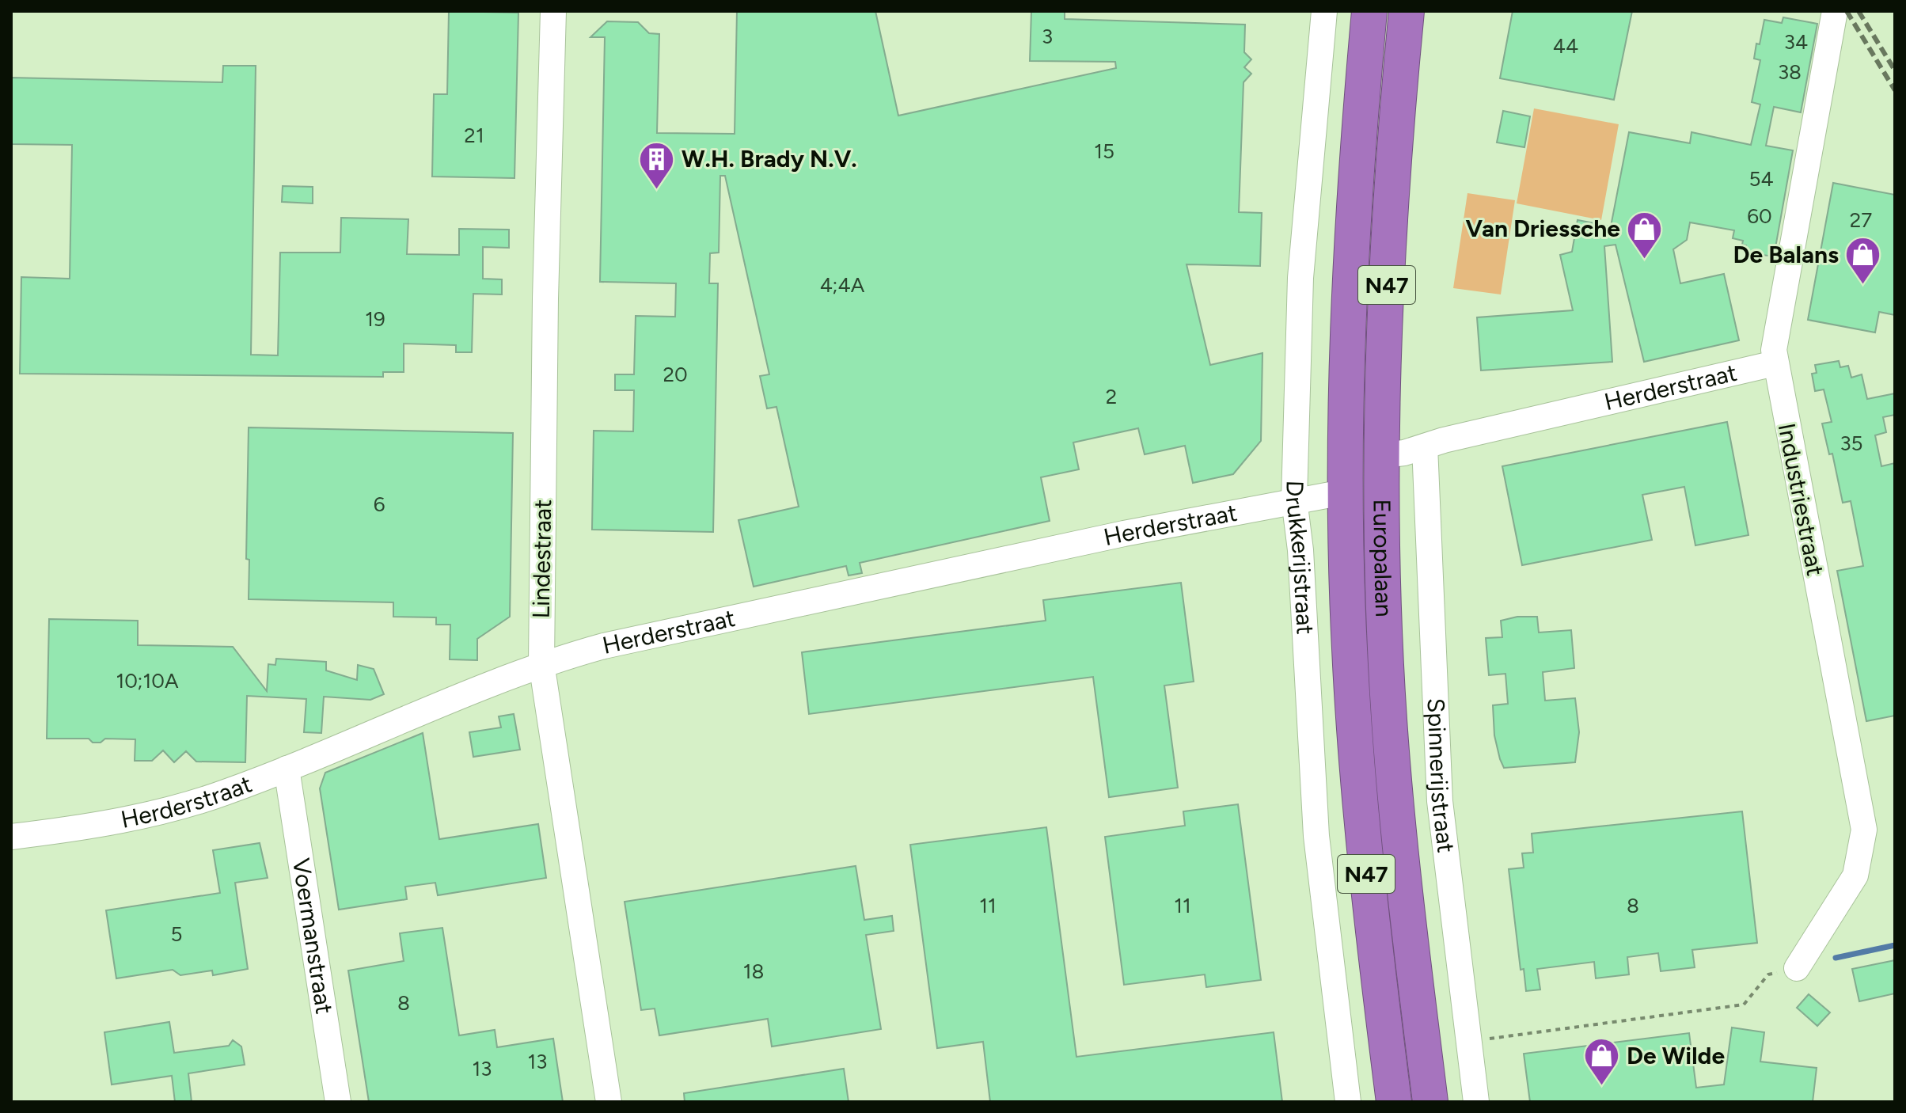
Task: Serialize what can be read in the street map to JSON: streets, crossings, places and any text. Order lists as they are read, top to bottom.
{
  "streets": {
    "highway": ["N47", "Europalaan"],
    "street": [
      "Herderstraat",
      "Industriestraat",
      "Drukkerijstraat",
      "Lindestraat",
      "Spinnerijstraat",
      "Voermanstraat"
    ]
  },
  "crossings": [
    ["Herderstraat", "Industriestraat"],
    ["Herderstraat", "Drukkerijstraat"],
    ["Herderstraat", "Europalaan"],
    ["Herderstraat", "Lindestraat"],
    ["Herderstraat", "Spinnerijstraat"],
    ["Herderstraat", "Voermanstraat"]
  ],
  "places": {
    "building": ["W.H. Brady N.V."],
    "shop": ["Van Driessche", "De Balans", "De Wilde"]
  },
  "house_numbers": [
    "3",
    "34",
    "44",
    "38",
    "21",
    "15",
    "54",
    "60",
    "27",
    "4;4A",
    "19",
    "20",
    "2",
    "35",
    "6",
    "10;10A",
    "11",
    "11",
    "8",
    "5",
    "18",
    "8",
    "13",
    "13"
  ]
}
